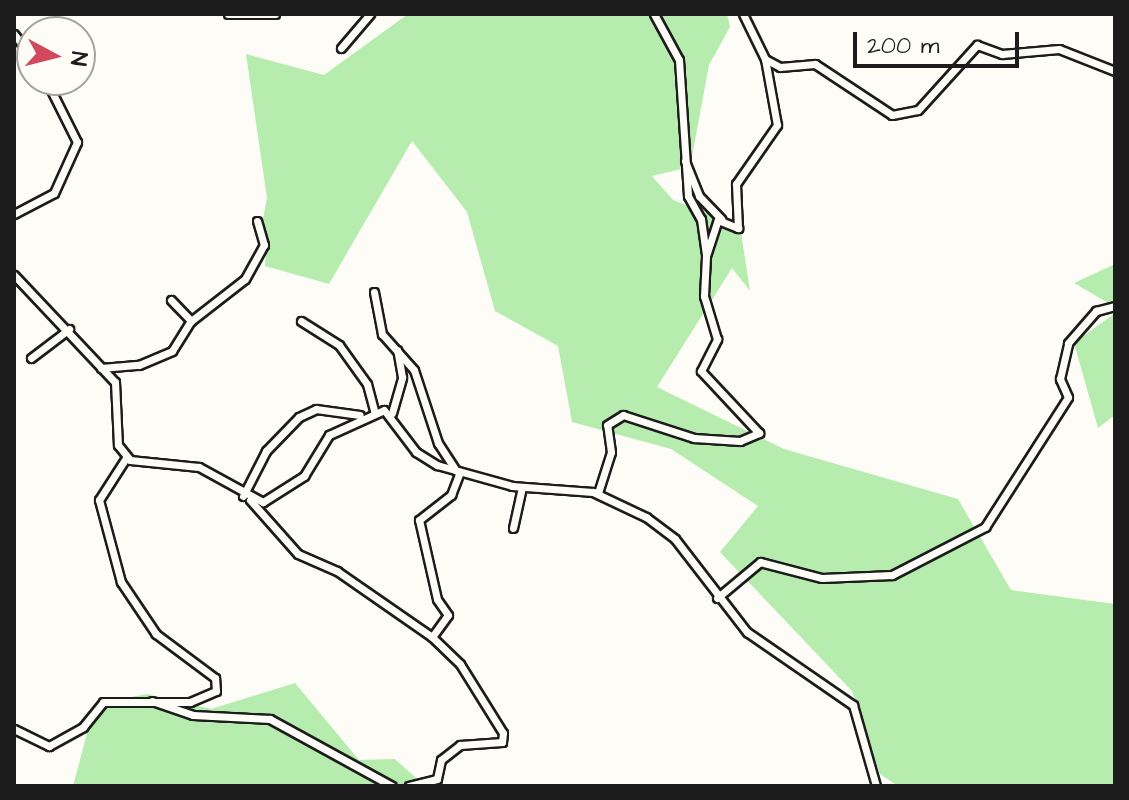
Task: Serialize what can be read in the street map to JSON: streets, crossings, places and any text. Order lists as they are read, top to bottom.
{
  "scale_bar": "200 m",
  "north": "right"
}
